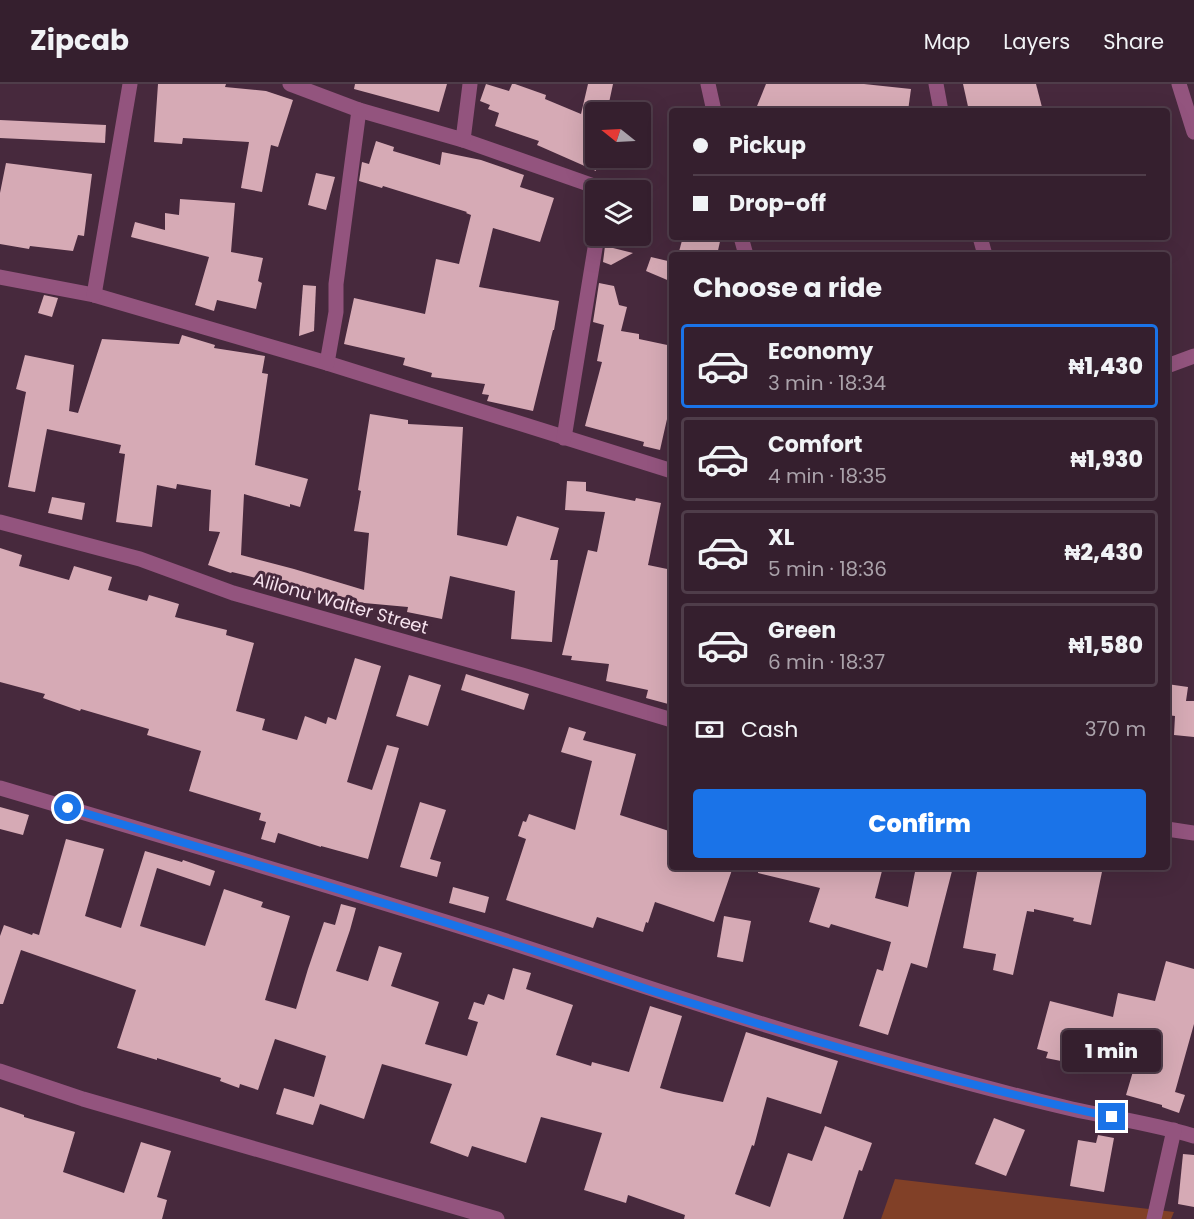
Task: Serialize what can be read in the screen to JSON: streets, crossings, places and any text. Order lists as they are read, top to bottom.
{
  "streets": {
    "street": ["Alilonu Walter Street"]
  },
  "north": "left",
  "page": {
    "header": "Zipcab",
    "nav": ["Map", "Layers", "Share"],
    "banner": ["Pickup", "Drop-off"],
    "heading": "Choose a ride",
    "list": [
      {
        "name": "Economy",
        "note": "3 min · 18:34",
        "value": "₦1,430"
      },
      {
        "name": "Comfort",
        "note": "4 min · 18:35",
        "value": "₦1,930"
      },
      {
        "name": "XL",
        "note": "5 min · 18:36",
        "value": "₦2,430"
      },
      {
        "name": "Green",
        "note": "6 min · 18:37",
        "value": "₦1,580"
      }
    ],
    "pay": ["Cash", "370 m"],
    "buttons": "Confirm",
    "bubble": "1 min"
  }
}
